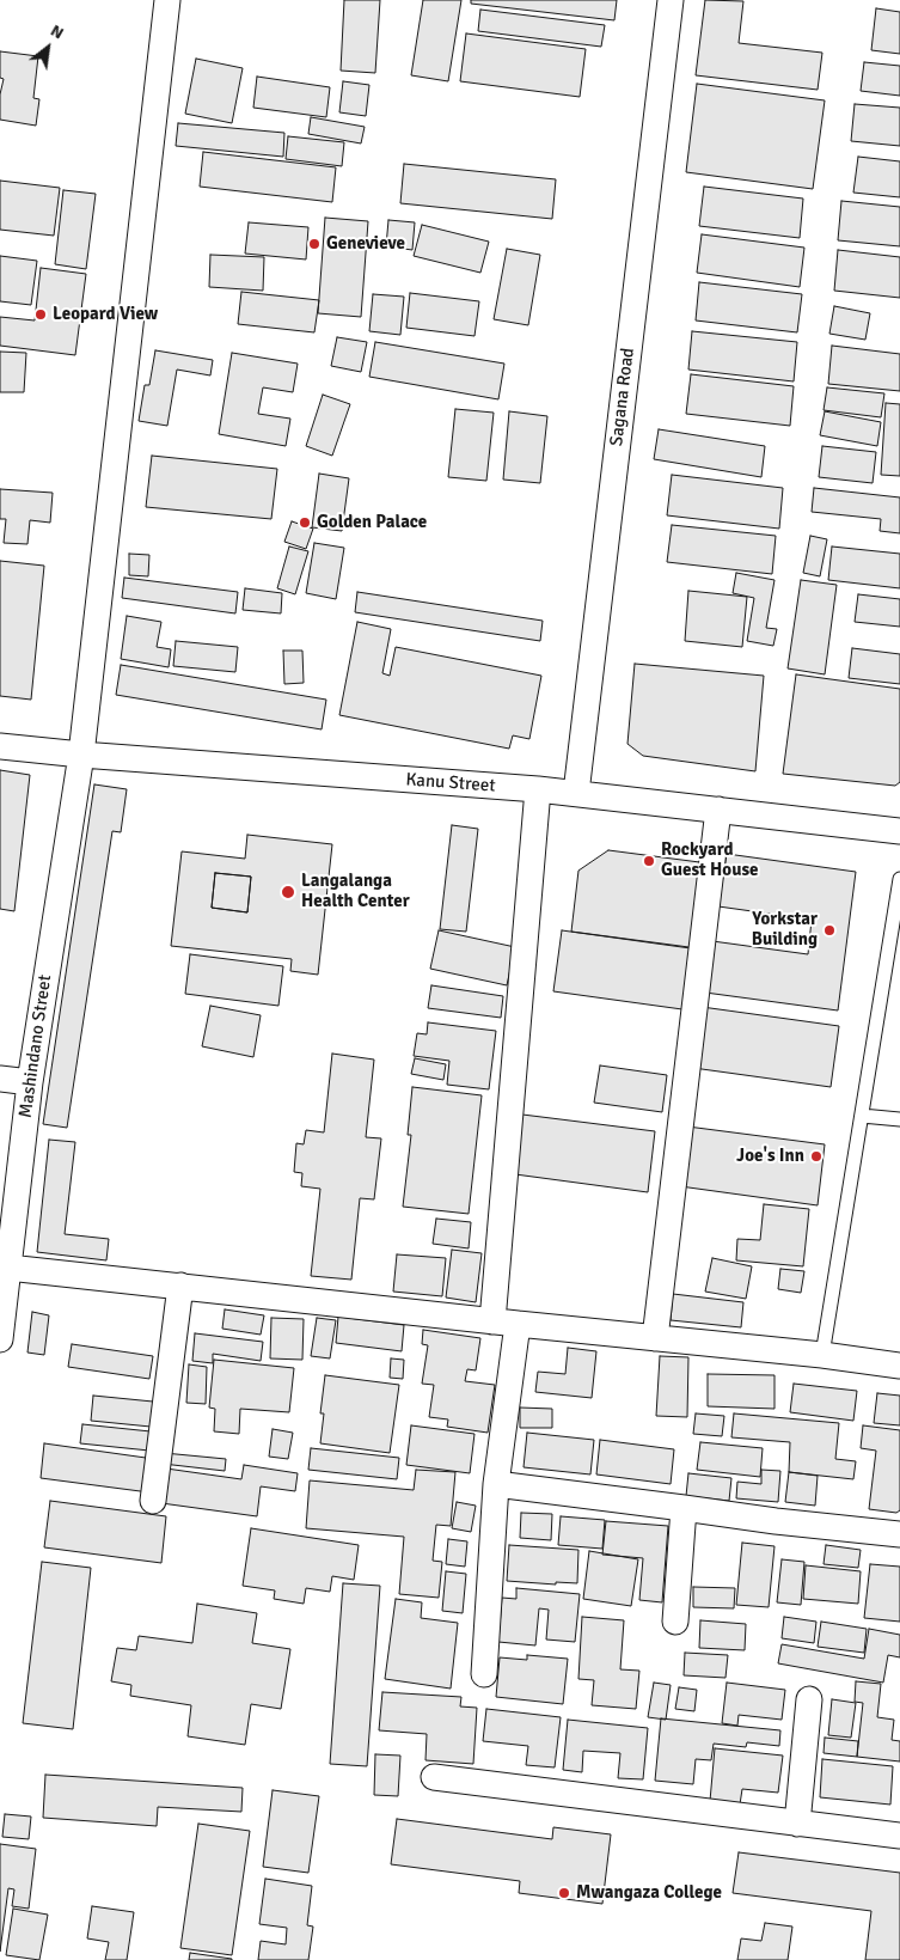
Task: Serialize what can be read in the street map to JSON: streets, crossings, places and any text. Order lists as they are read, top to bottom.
{
  "streets": {
    "street": ["Sagana Road", "Kanu Street", "Mashindano Street"]
  },
  "crossings": [
    ["Sagana Road", "Kanu Street"],
    ["Kanu Street", "Mashindano Street"]
  ],
  "places": [
    "Genevieve",
    "Leopard View",
    "Golden Palace",
    "Rockyard Guest House",
    "Langalanga Health Center",
    "Yorkstar Building",
    "Joe's Inn",
    "Mwangaza College"
  ],
  "north": "top right"
}
